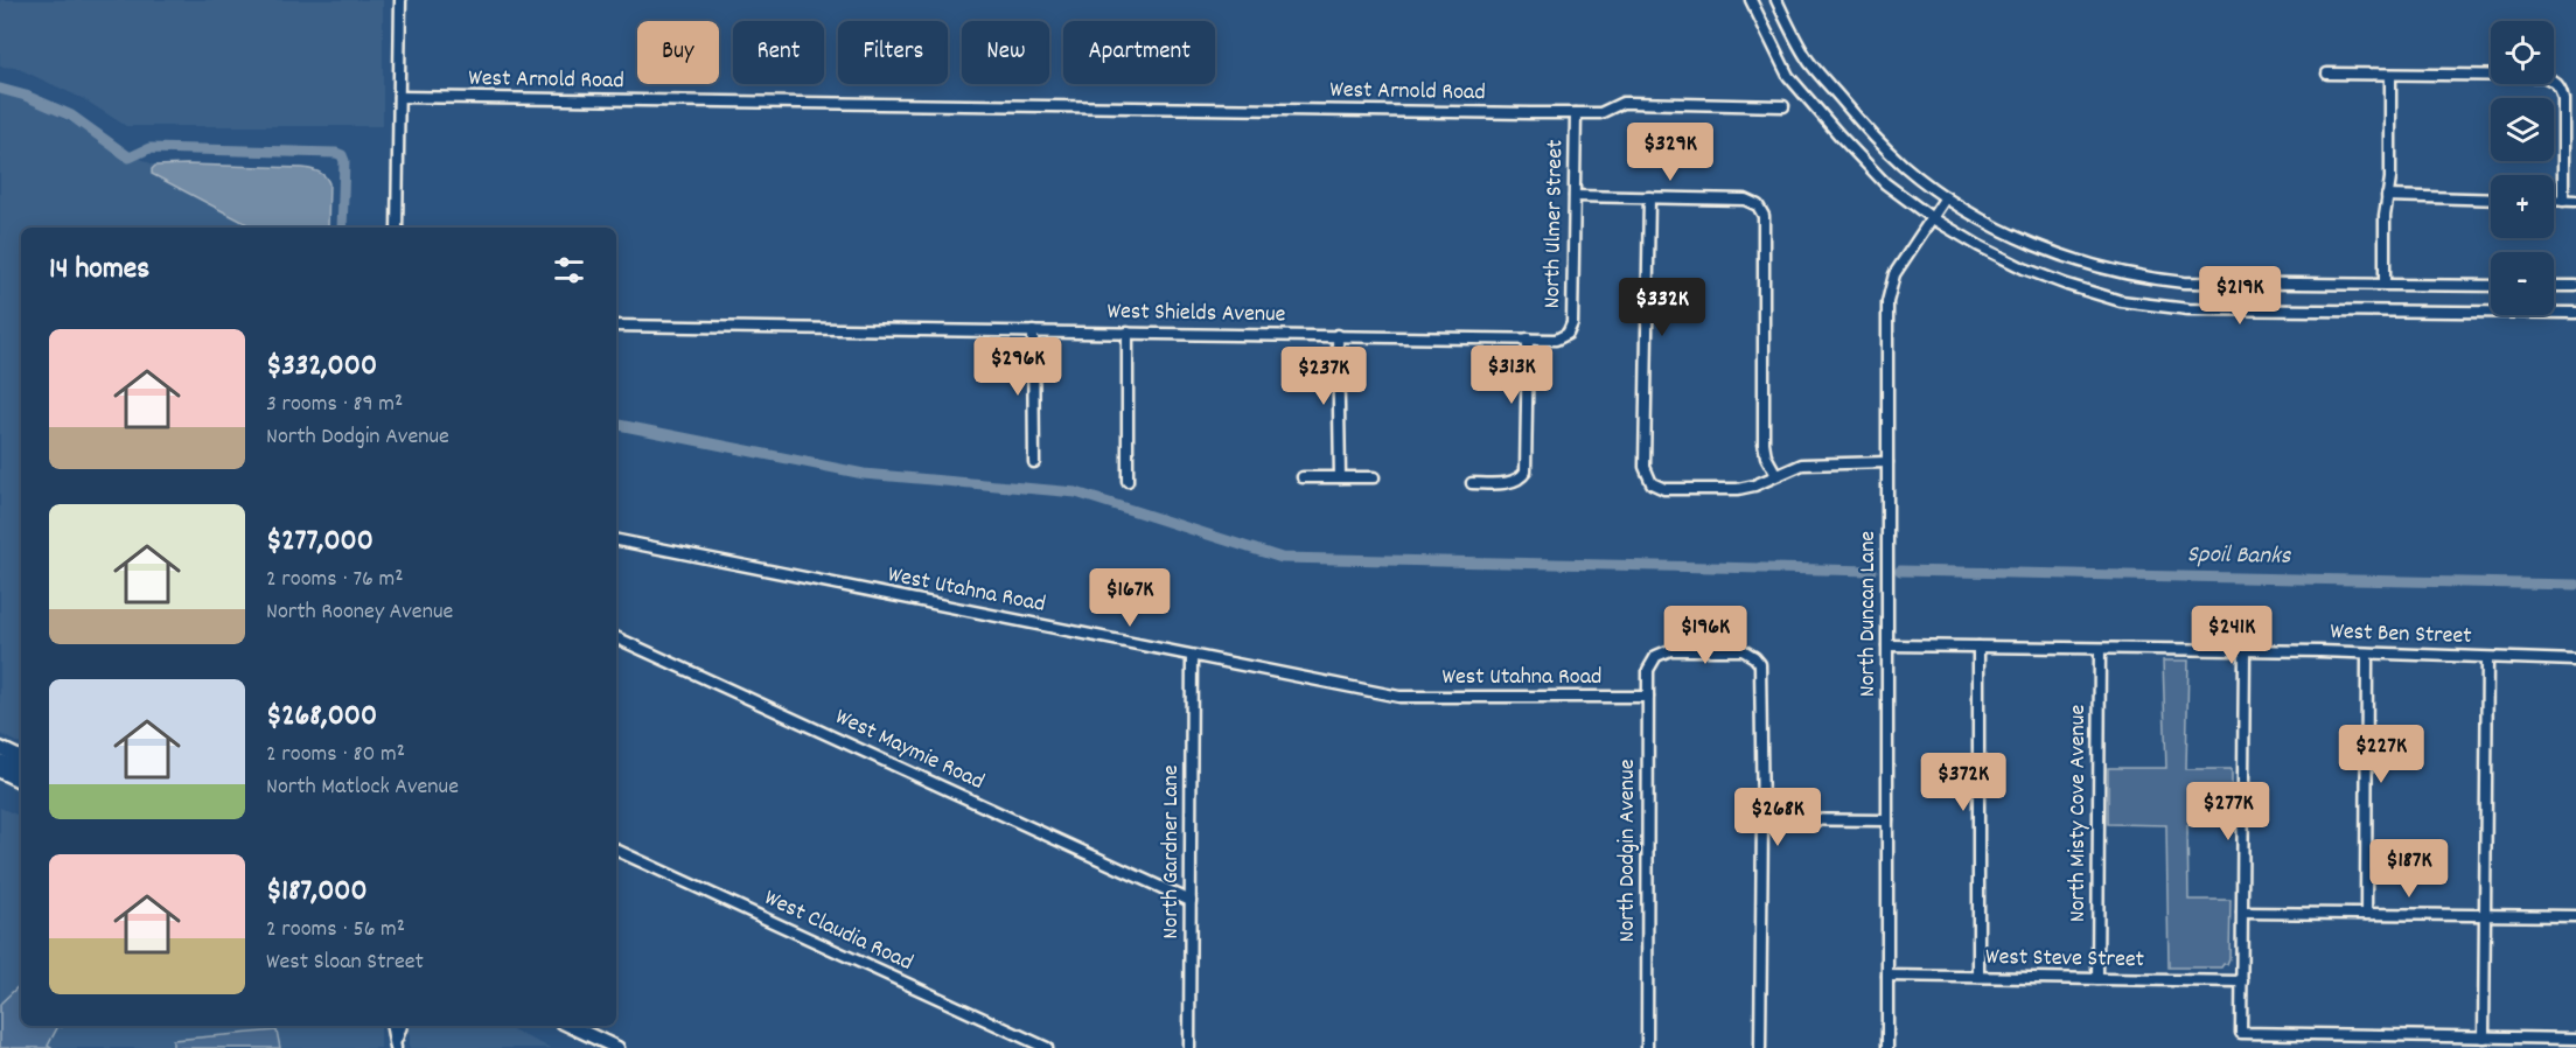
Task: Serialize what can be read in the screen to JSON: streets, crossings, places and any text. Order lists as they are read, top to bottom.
{
  "streets": {
    "street": [
      "West Arnold Road",
      "North Ulmer Street",
      "West Shields Avenue",
      "West Utahna Road",
      "North Duncan Lane",
      "West Ben Street",
      "West Maymie Road",
      "North Misty Cove Avenue",
      "North Dodgin Avenue",
      "North Gardner Lane",
      "West Claudia Road",
      "West Steve Street"
    ]
  },
  "crossings": [
    ["West Arnold Road", "North Ulmer Street"],
    ["North Ulmer Street", "West Shields Avenue"],
    ["West Utahna Road", "North Dodgin Avenue"],
    ["West Utahna Road", "North Gardner Lane"],
    ["North Duncan Lane", "West Ben Street"],
    ["North Duncan Lane", "West Steve Street"],
    ["West Ben Street", "North Misty Cove Avenue"],
    ["West Maymie Road", "North Gardner Lane"],
    ["North Misty Cove Avenue", "West Steve Street"]
  ],
  "water": ["Spoil Banks"],
  "page": {
    "map_buttons": ["+", "−"],
    "chip": [
      "Buy",
      "Rent",
      "Filters",
      "New",
      "Apartment"
    ],
    "price": [
      "$329K",
      "$219K",
      "$332K",
      "$296K",
      "$313K",
      "$237K",
      "$167K",
      "$196K",
      "$241K",
      "$227K",
      "$372K",
      "$277K",
      "$268K",
      "$187K"
    ],
    "heading": "14 homes",
    "list": [
      {
        "name": "$332,000",
        "note": "3 rooms · 89 m² · North Dodgin Avenue"
      },
      {
        "name": "$277,000",
        "note": "2 rooms · 76 m² · North Rooney Avenue"
      },
      {
        "name": "$268,000",
        "note": "2 rooms · 80 m² · North Matlock Avenue"
      },
      {
        "name": "$187,000",
        "note": "2 rooms · 56 m² · West Sloan Street"
      }
    ]
  }
}
